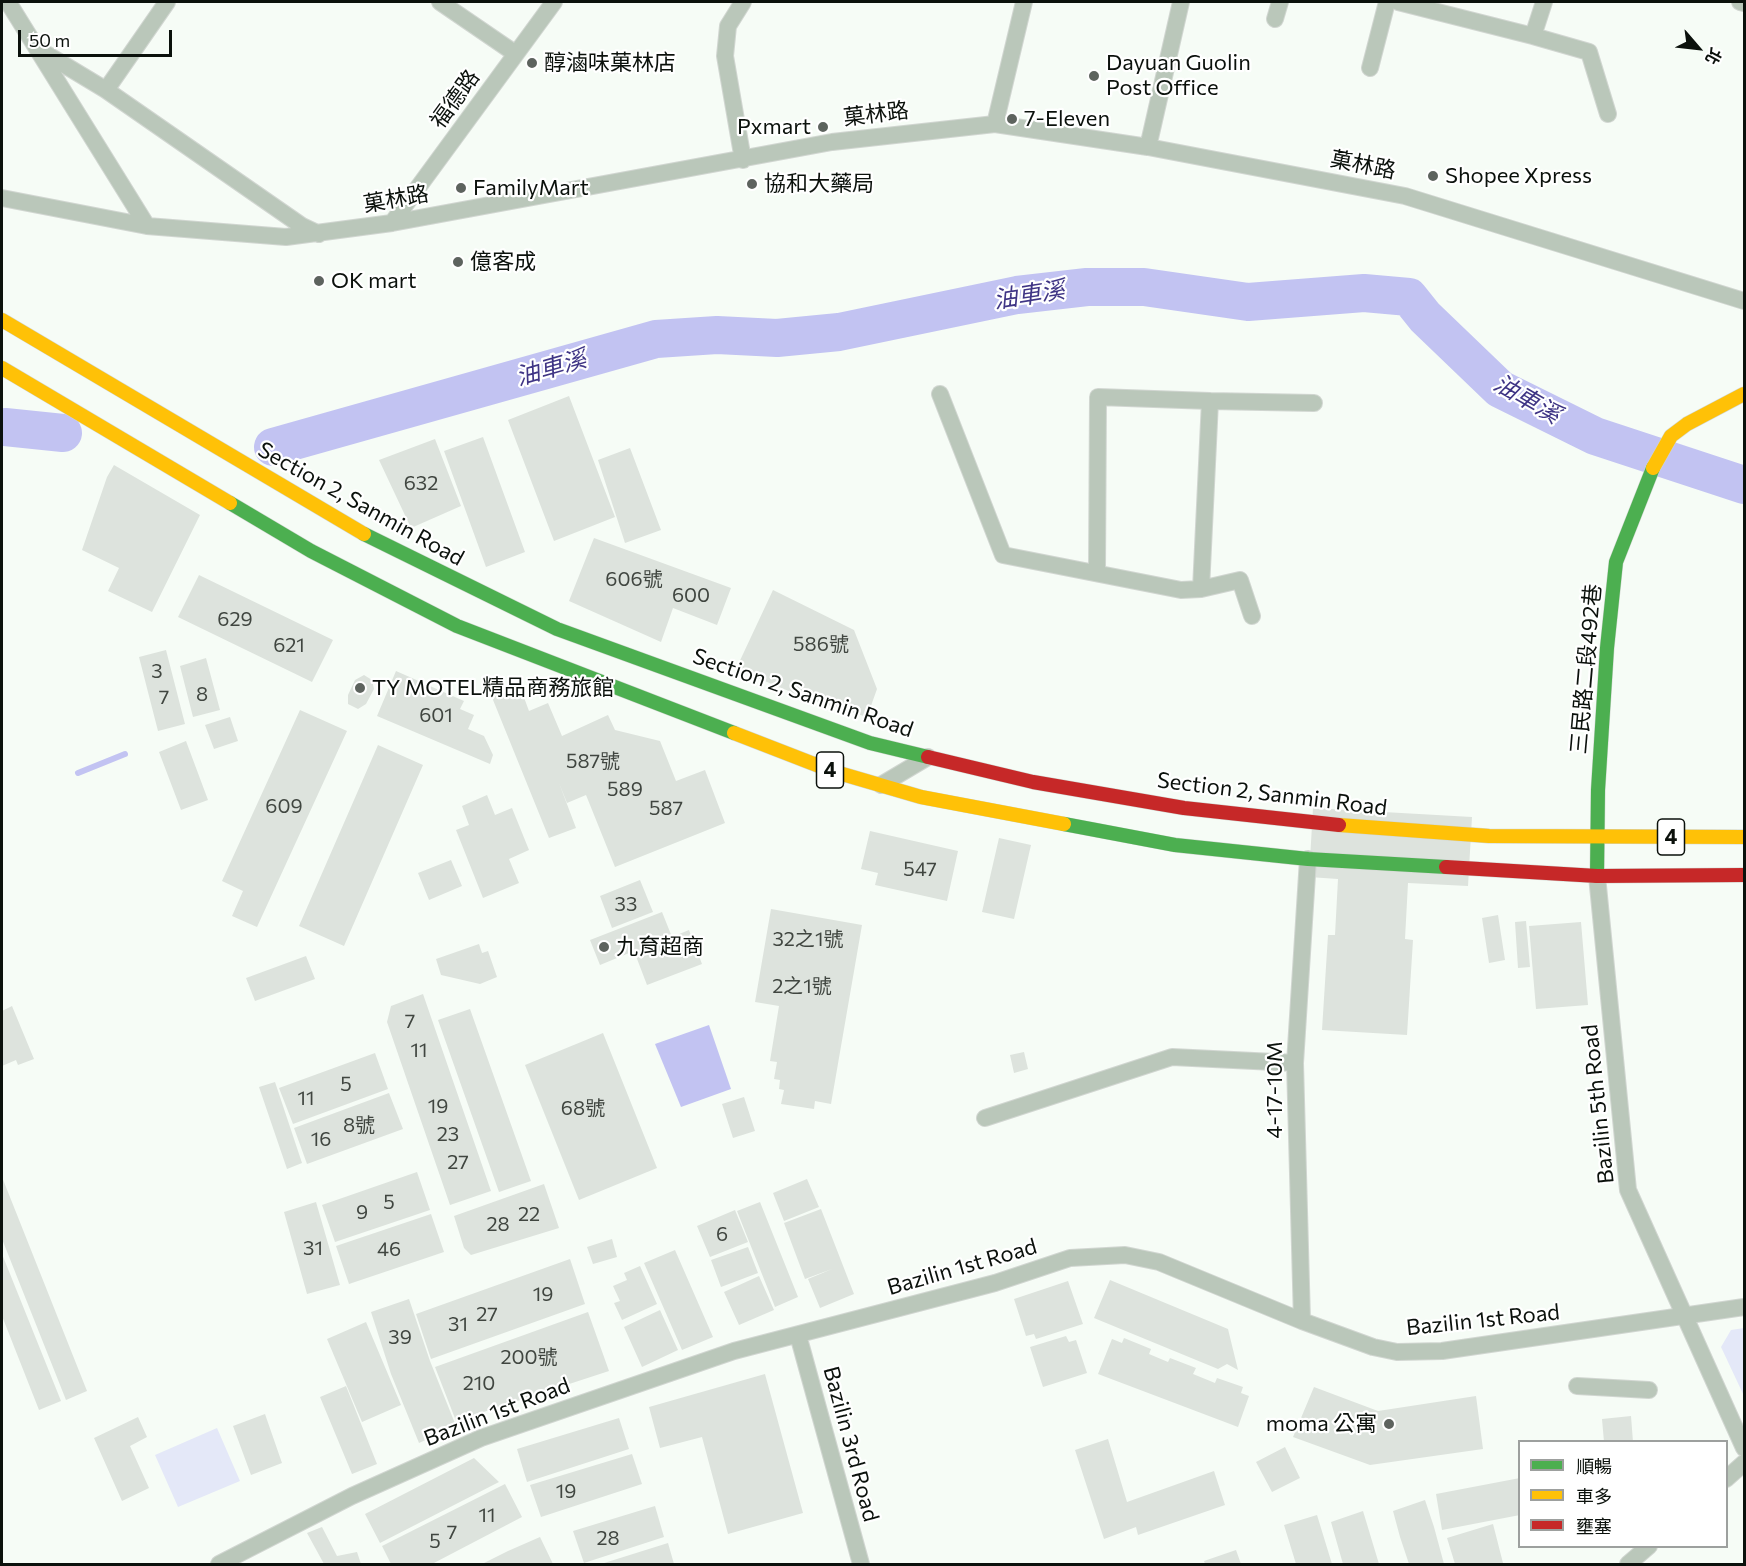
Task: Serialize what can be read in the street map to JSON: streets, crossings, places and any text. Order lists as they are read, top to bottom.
{
  "streets": {
    "main road": ["Section 2, Sanmin Road", "三民路二段492巷", "4"],
    "street": [
      "福德路",
      "菓林路",
      "4-17-10M",
      "Bazilin 5th Road",
      "Bazilin 1st Road",
      "Bazilin 3rd Road"
    ]
  },
  "crossings": [
    ["福德路", "菓林路"],
    ["Section 2, Sanmin Road", "三民路二段492巷"],
    ["三民路二段492巷", "4"],
    ["三民路二段492巷", "Bazilin 5th Road"],
    ["4", "4-17-10M"],
    ["4", "Bazilin 5th Road"],
    ["4-17-10M", "Bazilin 1st Road"],
    ["Bazilin 5th Road", "Bazilin 1st Road"],
    ["Bazilin 1st Road", "Bazilin 3rd Road"]
  ],
  "water": ["油車溪"],
  "places": [
    "醇滷味菓林店",
    "Dayuan Guolin Post Office",
    "7-Eleven",
    "Pxmart",
    "Shopee Xpress",
    "協和大藥局",
    "FamilyMart",
    "億客成",
    "OK mart",
    "TY MOTEL精品商務旅館",
    "九育超商",
    "moma 公寓"
  ],
  "house_numbers": [
    "632",
    "606號",
    "600",
    "629",
    "586號",
    "621",
    "3",
    "8",
    "7",
    "601",
    "587號",
    "589",
    "609",
    "587",
    "547",
    "33",
    "32之1號",
    "2之1號",
    "7",
    "11",
    "5",
    "11",
    "19",
    "68號",
    "8號",
    "23",
    "16",
    "27",
    "5",
    "9",
    "22",
    "28",
    "6",
    "31",
    "46",
    "19",
    "27",
    "31",
    "39",
    "200號",
    "210",
    "19",
    "11",
    "7",
    "28",
    "5"
  ],
  "legend": ["順暢", "車多", "壅塞"],
  "scale_bar": "50 m",
  "north": "bottom right"
}
